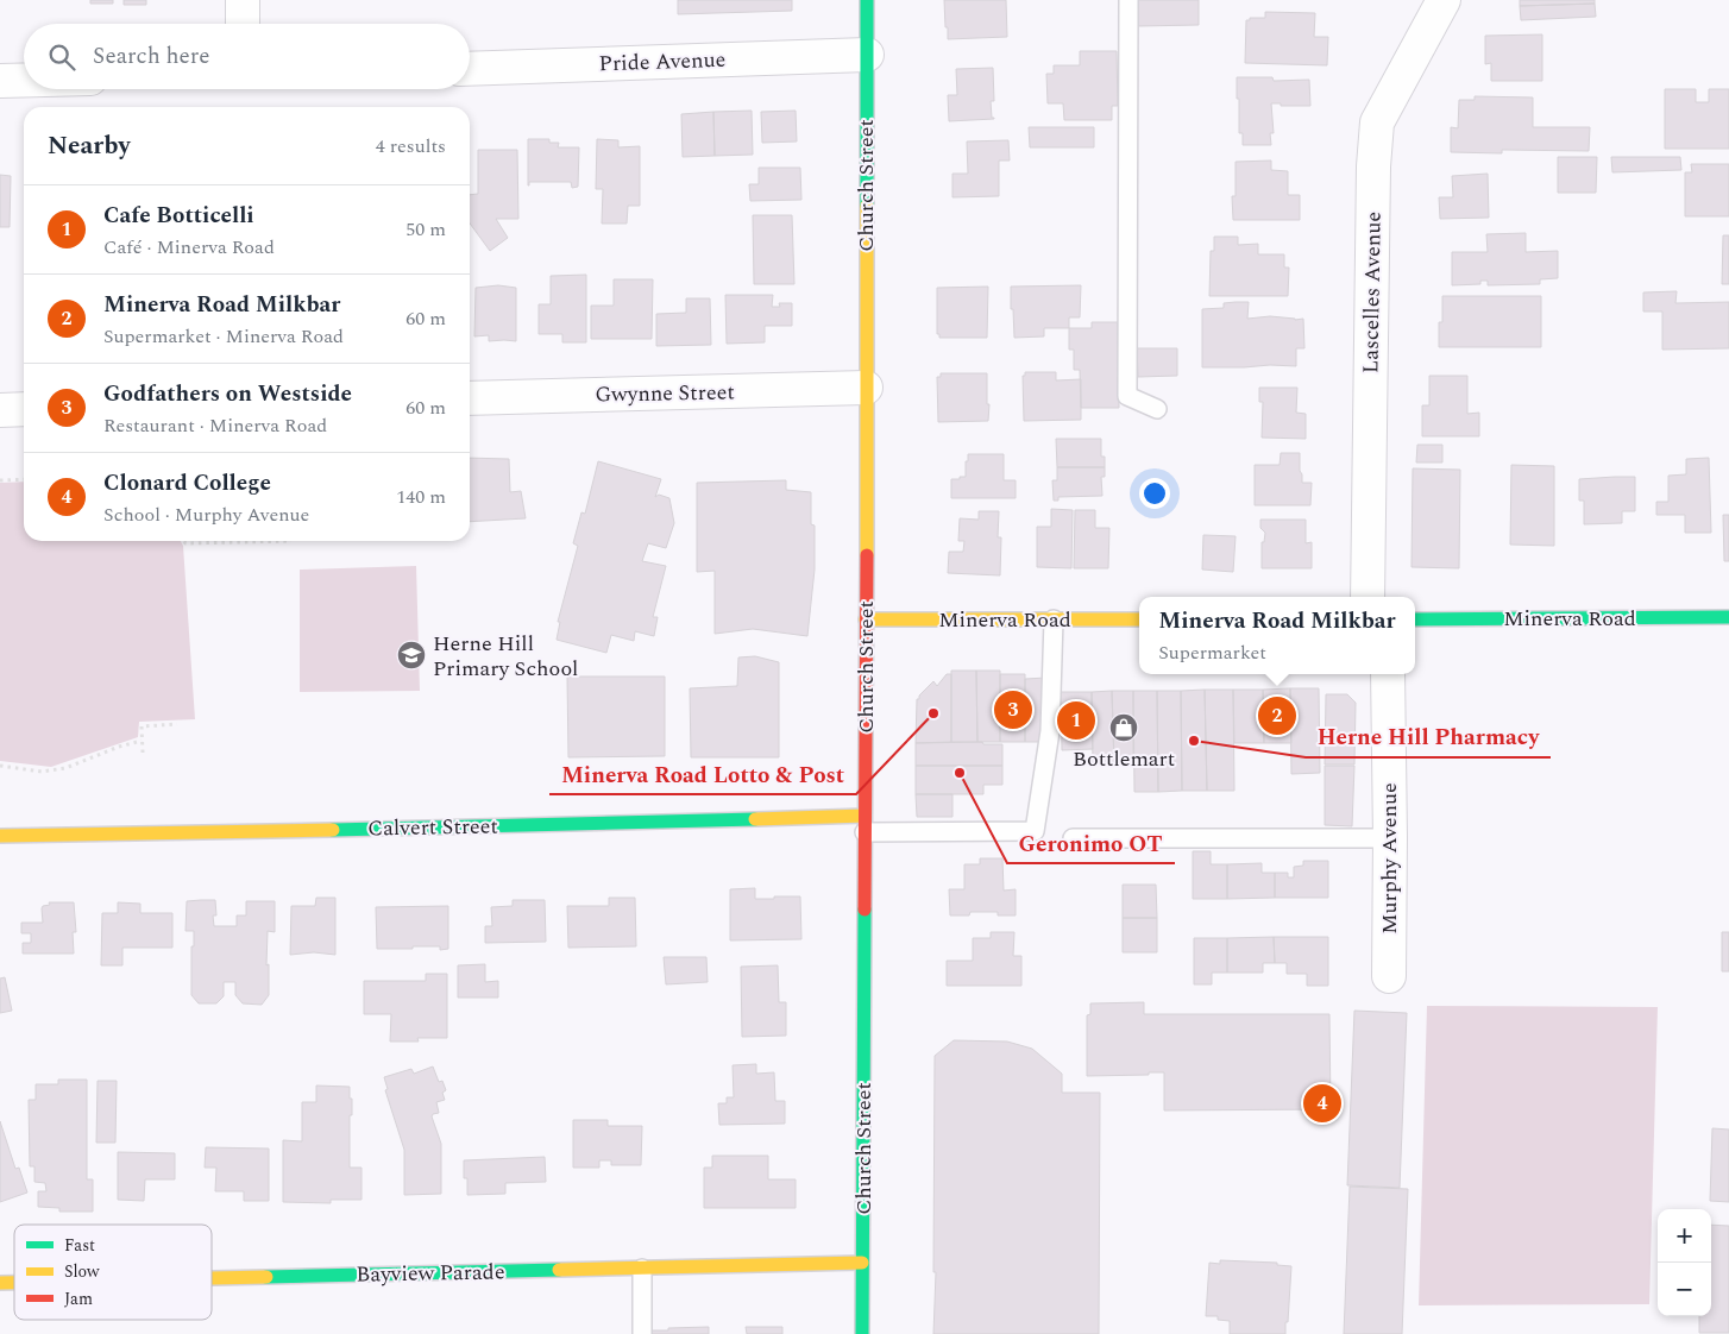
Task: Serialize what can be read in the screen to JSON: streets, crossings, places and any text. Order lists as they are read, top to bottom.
{
  "streets": {
    "street": [
      "Pride Avenue",
      "Church Street",
      "Lascelles Avenue",
      "Gwynne Street",
      "Minerva Road",
      "Calvert Street",
      "Murphy Avenue",
      "Bayview Parade"
    ]
  },
  "crossings": [
    ["Pride Avenue", "Church Street"],
    ["Church Street", "Gwynne Street"],
    ["Church Street", "Minerva Road"],
    ["Church Street", "Calvert Street"],
    ["Church Street", "Bayview Parade"]
  ],
  "places": {
    "school or university": ["Herne Hill Primary School"],
    "other": ["Minerva Road Lotto & Post", "Herne Hill Pharmacy", "Geronimo OT"],
    "shop": ["Bottlemart"]
  },
  "legend": ["Fast", "Slow", "Jam"],
  "page": {
    "search": "Search here",
    "heading": ["Nearby", "4 results"],
    "list": [
      {
        "mark": "1",
        "name": "Cafe Botticelli",
        "note": "Café · Minerva Road",
        "value": "50 m"
      },
      {
        "mark": "2",
        "name": "Minerva Road Milkbar",
        "note": "Supermarket · Minerva Road",
        "value": "60 m"
      },
      {
        "mark": "3",
        "name": "Godfathers on Westside",
        "note": "Restaurant · Minerva Road",
        "value": "60 m"
      },
      {
        "mark": "4",
        "name": "Clonard College",
        "note": "School · Murphy Avenue",
        "value": "140 m"
      }
    ],
    "popup": ["Minerva Road Milkbar", "Supermarket"],
    "pins": [
      "3",
      "2",
      "1",
      "4"
    ],
    "map_buttons": ["+", "−"]
  }
}
